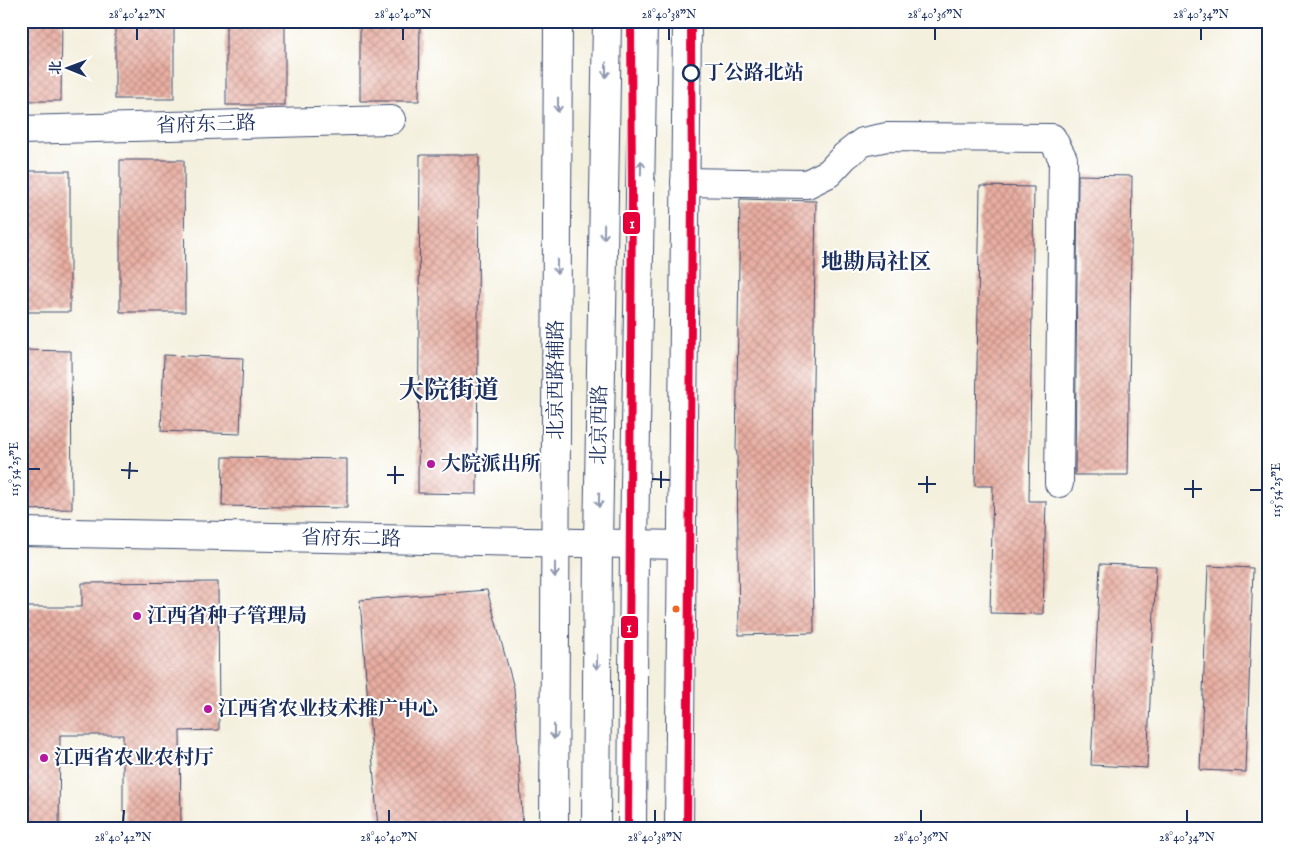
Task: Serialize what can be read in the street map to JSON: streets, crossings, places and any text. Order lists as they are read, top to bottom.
{
  "streets": {
    "main road": [
      "省府东三路",
      "北京西路辅路",
      "北京西路",
      "省府东二路"
    ]
  },
  "crossings": [
    ["北京西路辅路", "省府东二路"],
    ["北京西路", "省府东二路"]
  ],
  "districts": ["地勘局社区", "大院街道"],
  "places": [
    "丁公路北站",
    "大院派出所",
    "江西省种子管理局",
    "江西省农业技术推广中心",
    "江西省农业农村厅"
  ],
  "lines": ["transit line 1"],
  "north": "left",
  "coordinates": [
    "28°40'42\"N",
    "28°40'40\"N",
    "28°40'38\"N",
    "28°40'36\"N",
    "28°40'34\"N",
    "115°54'25\"E"
  ]
}
